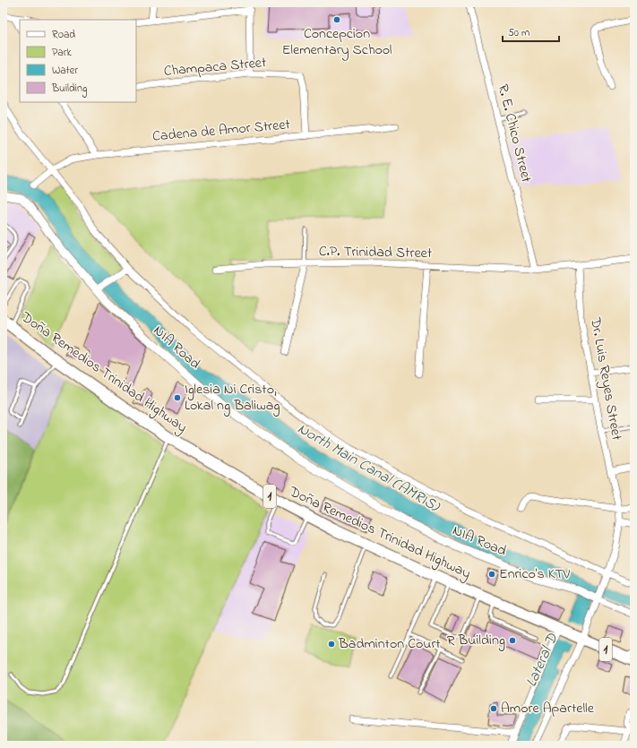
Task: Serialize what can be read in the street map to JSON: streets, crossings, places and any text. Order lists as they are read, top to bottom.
{
  "streets": {
    "highway": ["Doña Remedios Trinidad Highway", "1"],
    "street": [
      "Champaca Street",
      "Cadena de Amor Street",
      "R. E. Chico Street",
      "C.P. Trinidad Street",
      "NIA Road",
      "Dr. Luis Reyes Street"
    ]
  },
  "crossings": [
    ["Champaca Street", "Cadena de Amor Street"],
    ["R. E. Chico Street", "C.P. Trinidad Street"],
    ["C.P. Trinidad Street", "Dr. Luis Reyes Street"],
    ["NIA Road", "Dr. Luis Reyes Street"],
    ["Doña Remedios Trinidad Highway", "Dr. Luis Reyes Street"]
  ],
  "water": ["North Main Canal (AMRIS)", "Lateral D"],
  "places": [
    "Concepcion Elementary School",
    "Iglesia Ni Cristo, Lokal ng Baliwag",
    "Enrico's KTV",
    "R Building",
    "Badminton Court",
    "Amore Apartelle"
  ],
  "legend": [
    "Road",
    "Park",
    "Water",
    "Building"
  ],
  "scale_bar": "50 m"
}
